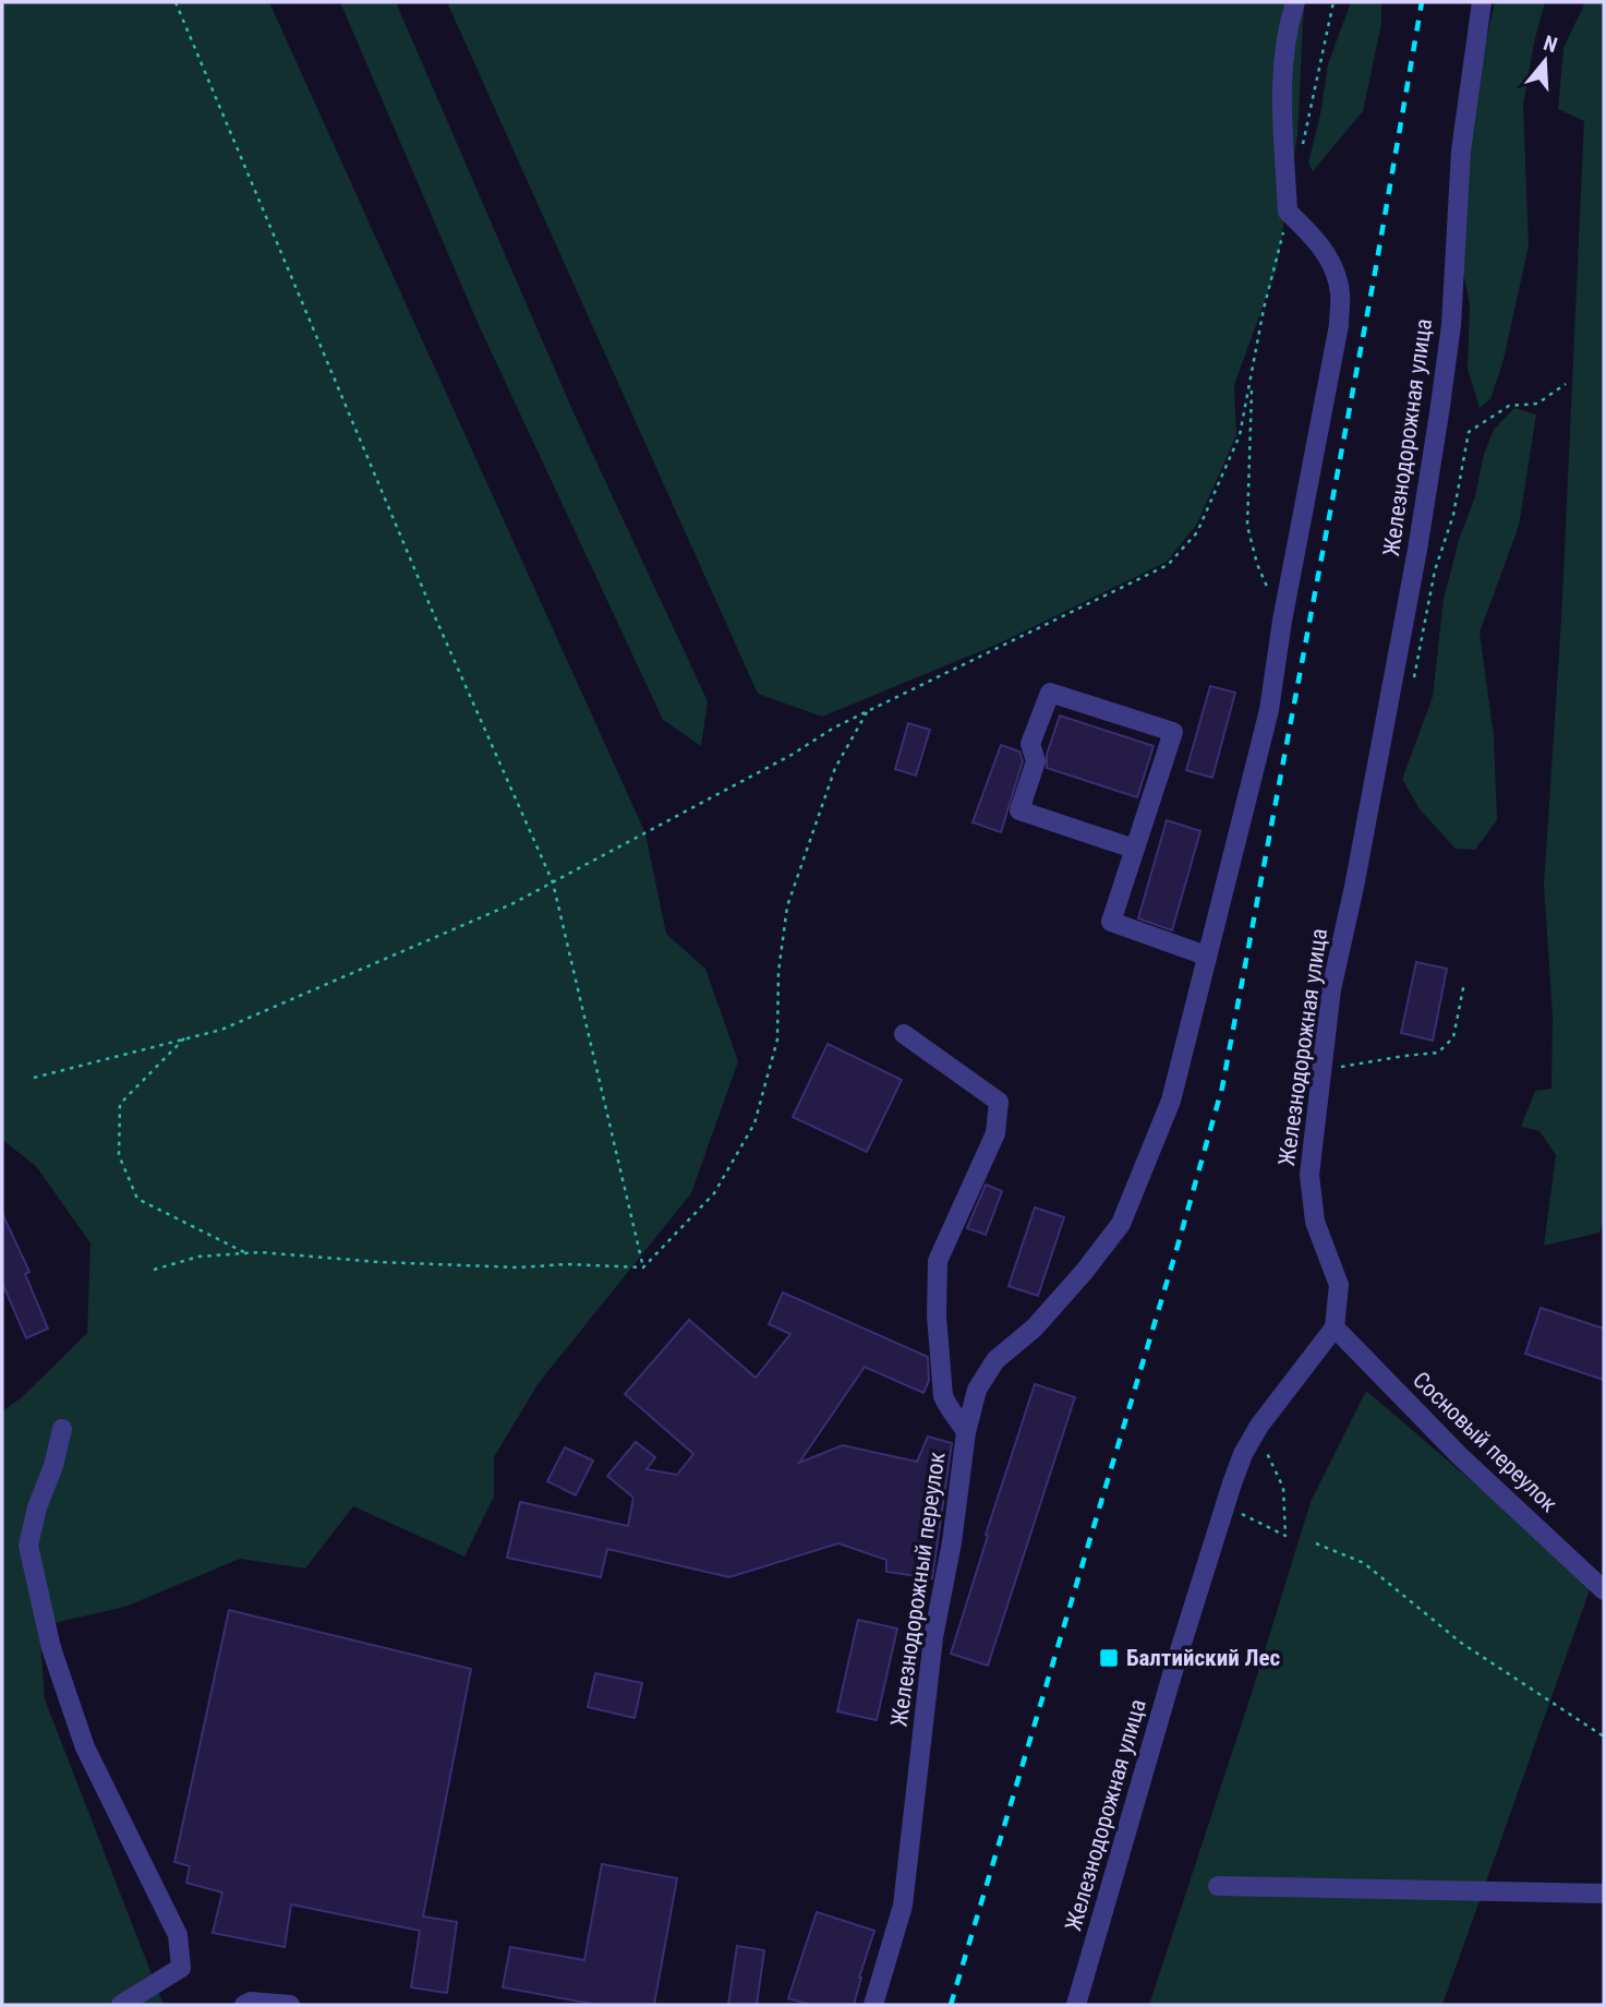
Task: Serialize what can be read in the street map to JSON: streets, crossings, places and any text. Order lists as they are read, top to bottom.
{
  "streets": {
    "street": ["Железнодорожная улица", "Сосновый переулок", "Железнодорожный переулок"]
  },
  "crossings": [
    ["Железнодорожная улица", "Сосновый переулок"]
  ],
  "places": {
    "transit": ["Балтийский Лес"]
  },
  "north": "top"
}
